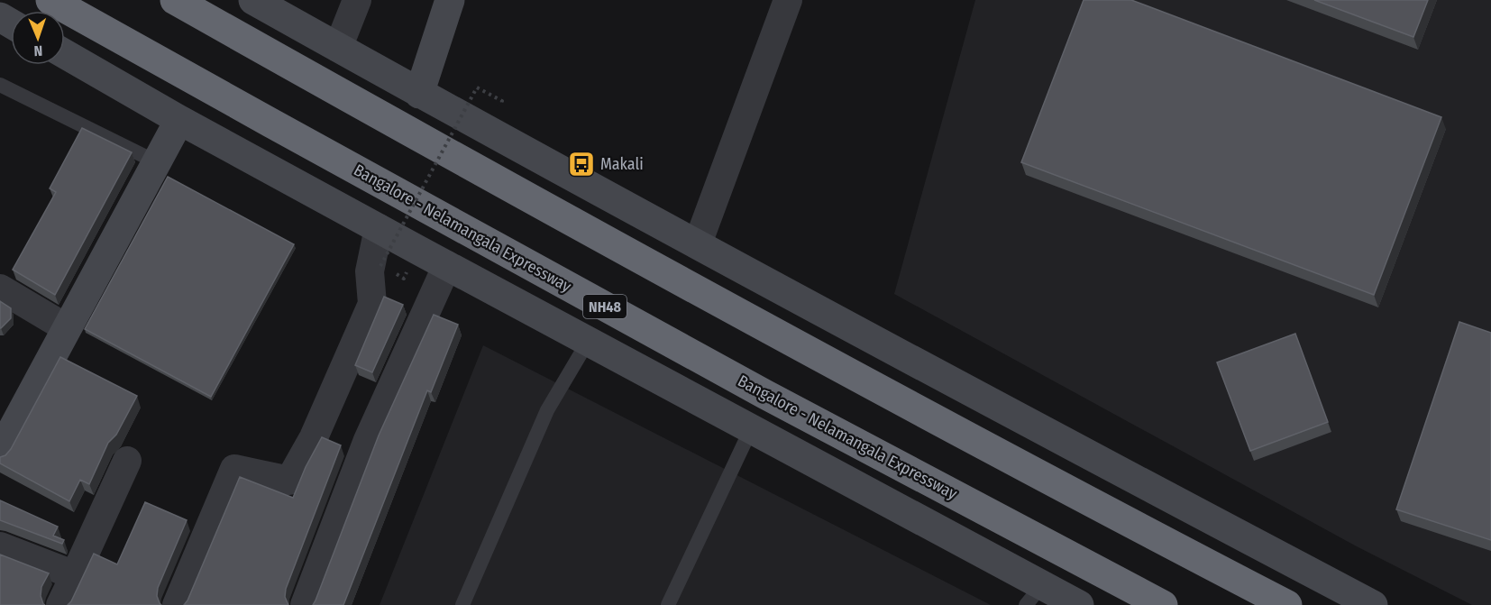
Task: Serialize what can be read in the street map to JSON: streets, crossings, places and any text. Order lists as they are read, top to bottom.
{
  "streets": {
    "highway": ["Bangalore - Nelamangala Expressway", "NH48"]
  },
  "places": {
    "bus stop": ["Makali"]
  },
  "north": "bottom"
}
